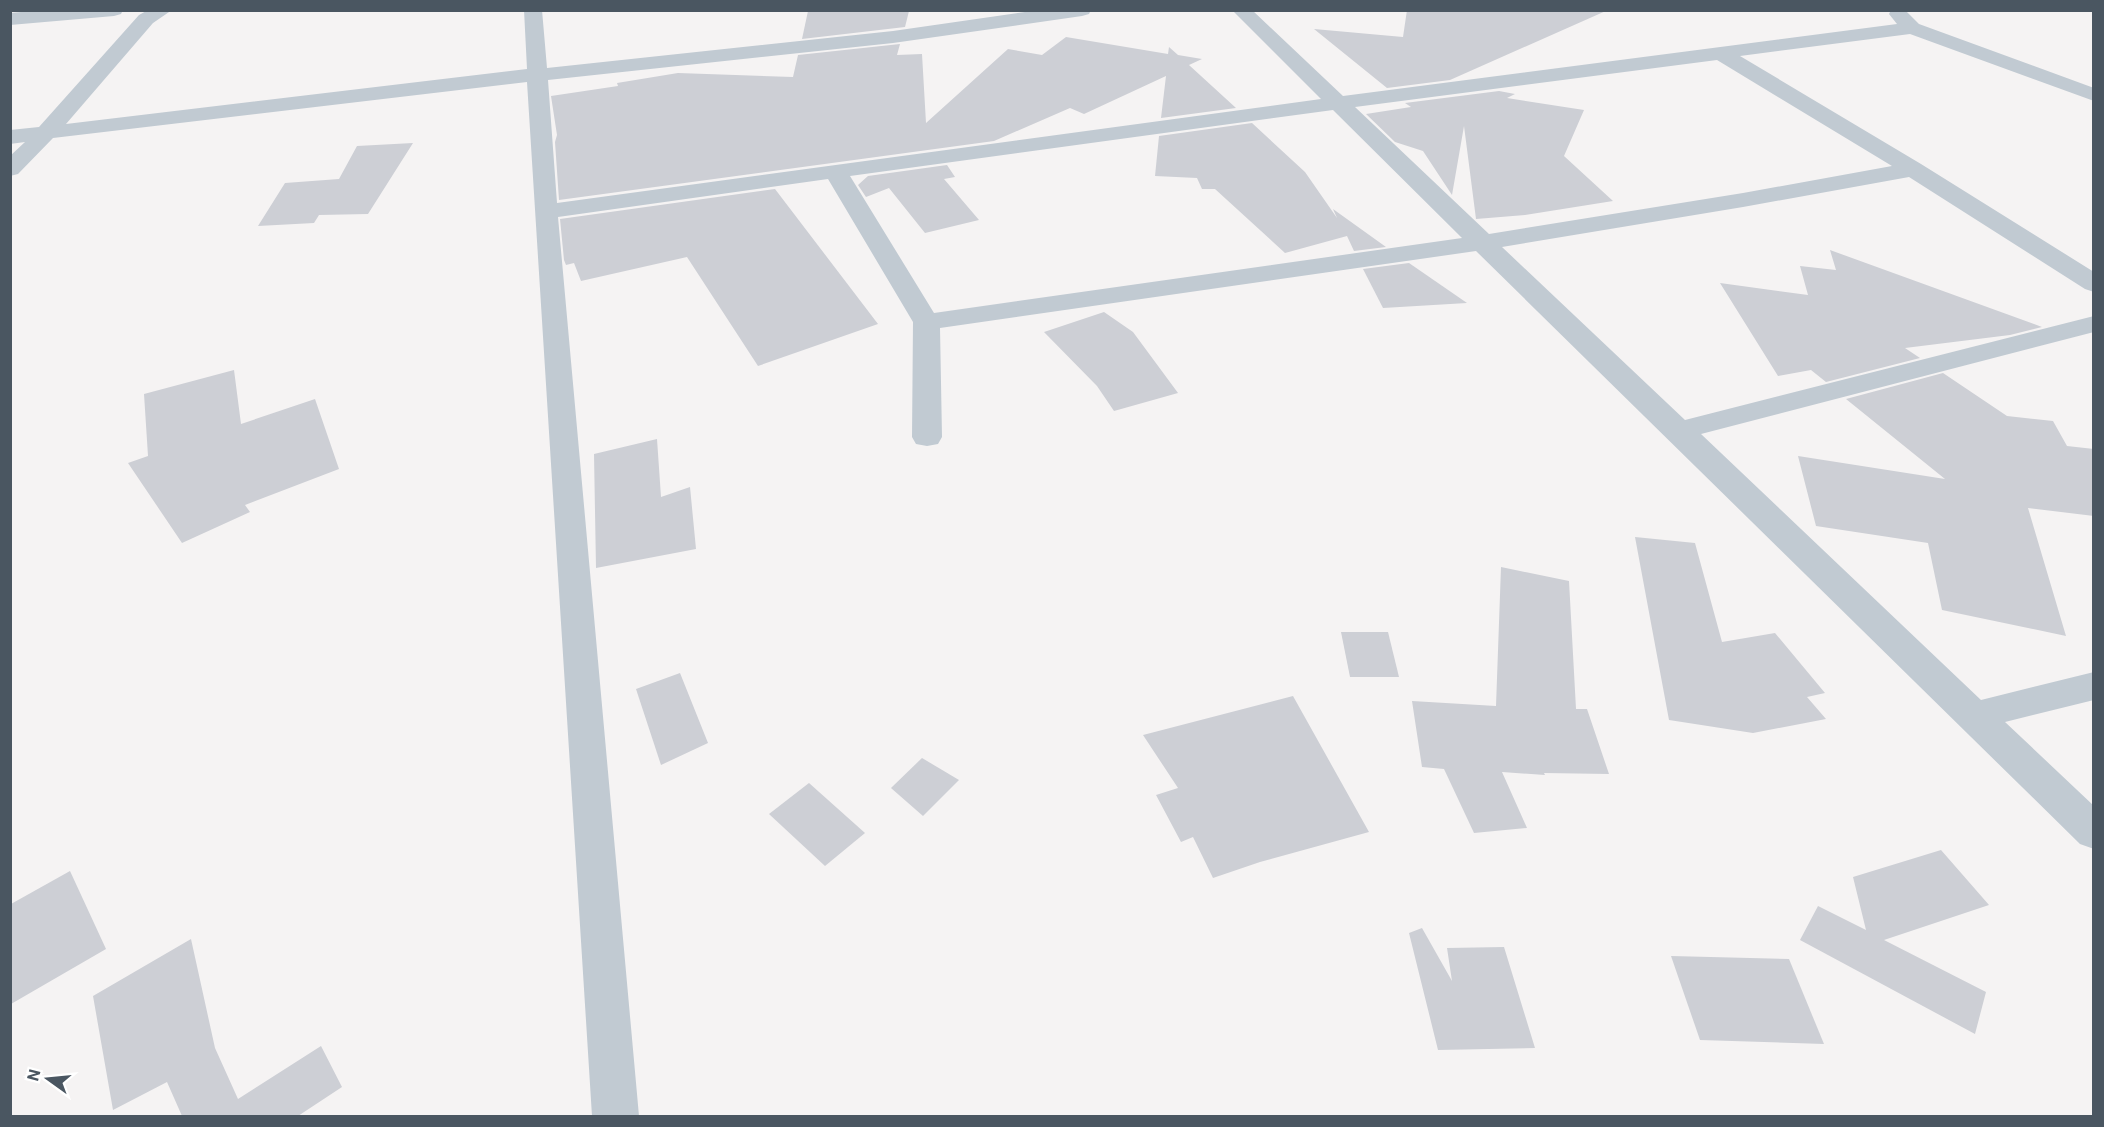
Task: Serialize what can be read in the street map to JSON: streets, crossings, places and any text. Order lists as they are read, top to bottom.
{
  "north": "left"
}
